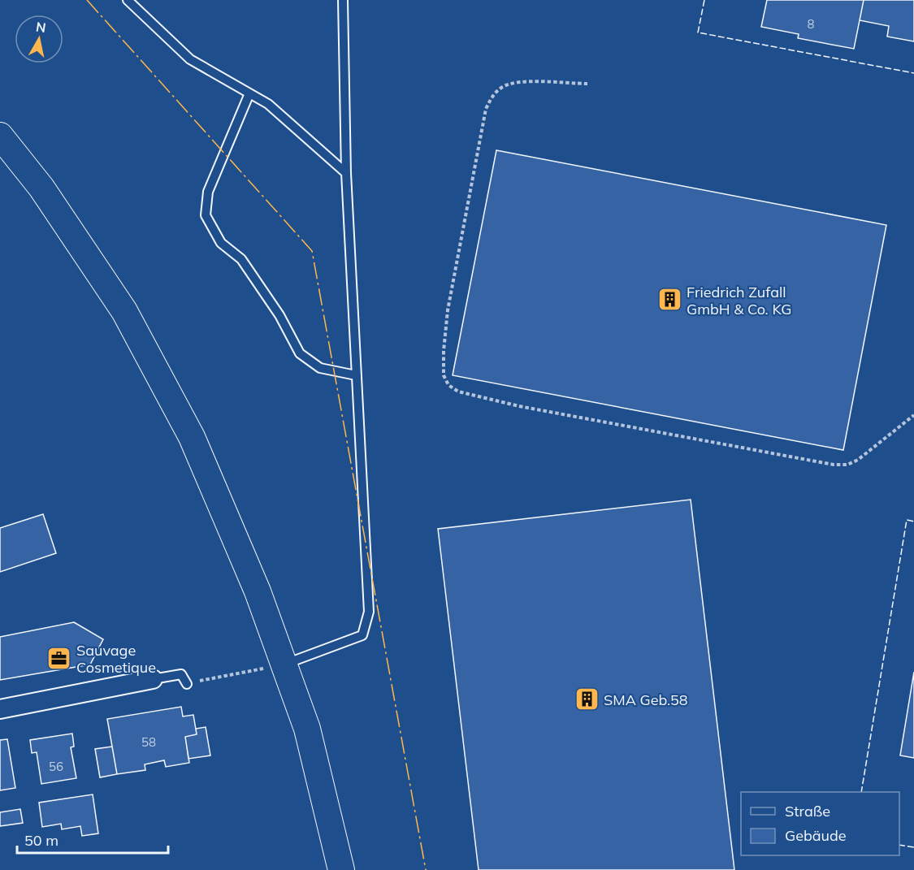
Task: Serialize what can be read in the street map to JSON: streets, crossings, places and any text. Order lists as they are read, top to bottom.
{
  "places": {
    "building": ["Friedrich Zufall GmbH & Co. KG", "SMA Geb.58"],
    "office": ["Sauvage Cosmetique"]
  },
  "house_numbers": ["8", "58", "56"],
  "legend": ["Straße", "Gebäude"],
  "scale_bar": "50 m",
  "north": "top"
}
